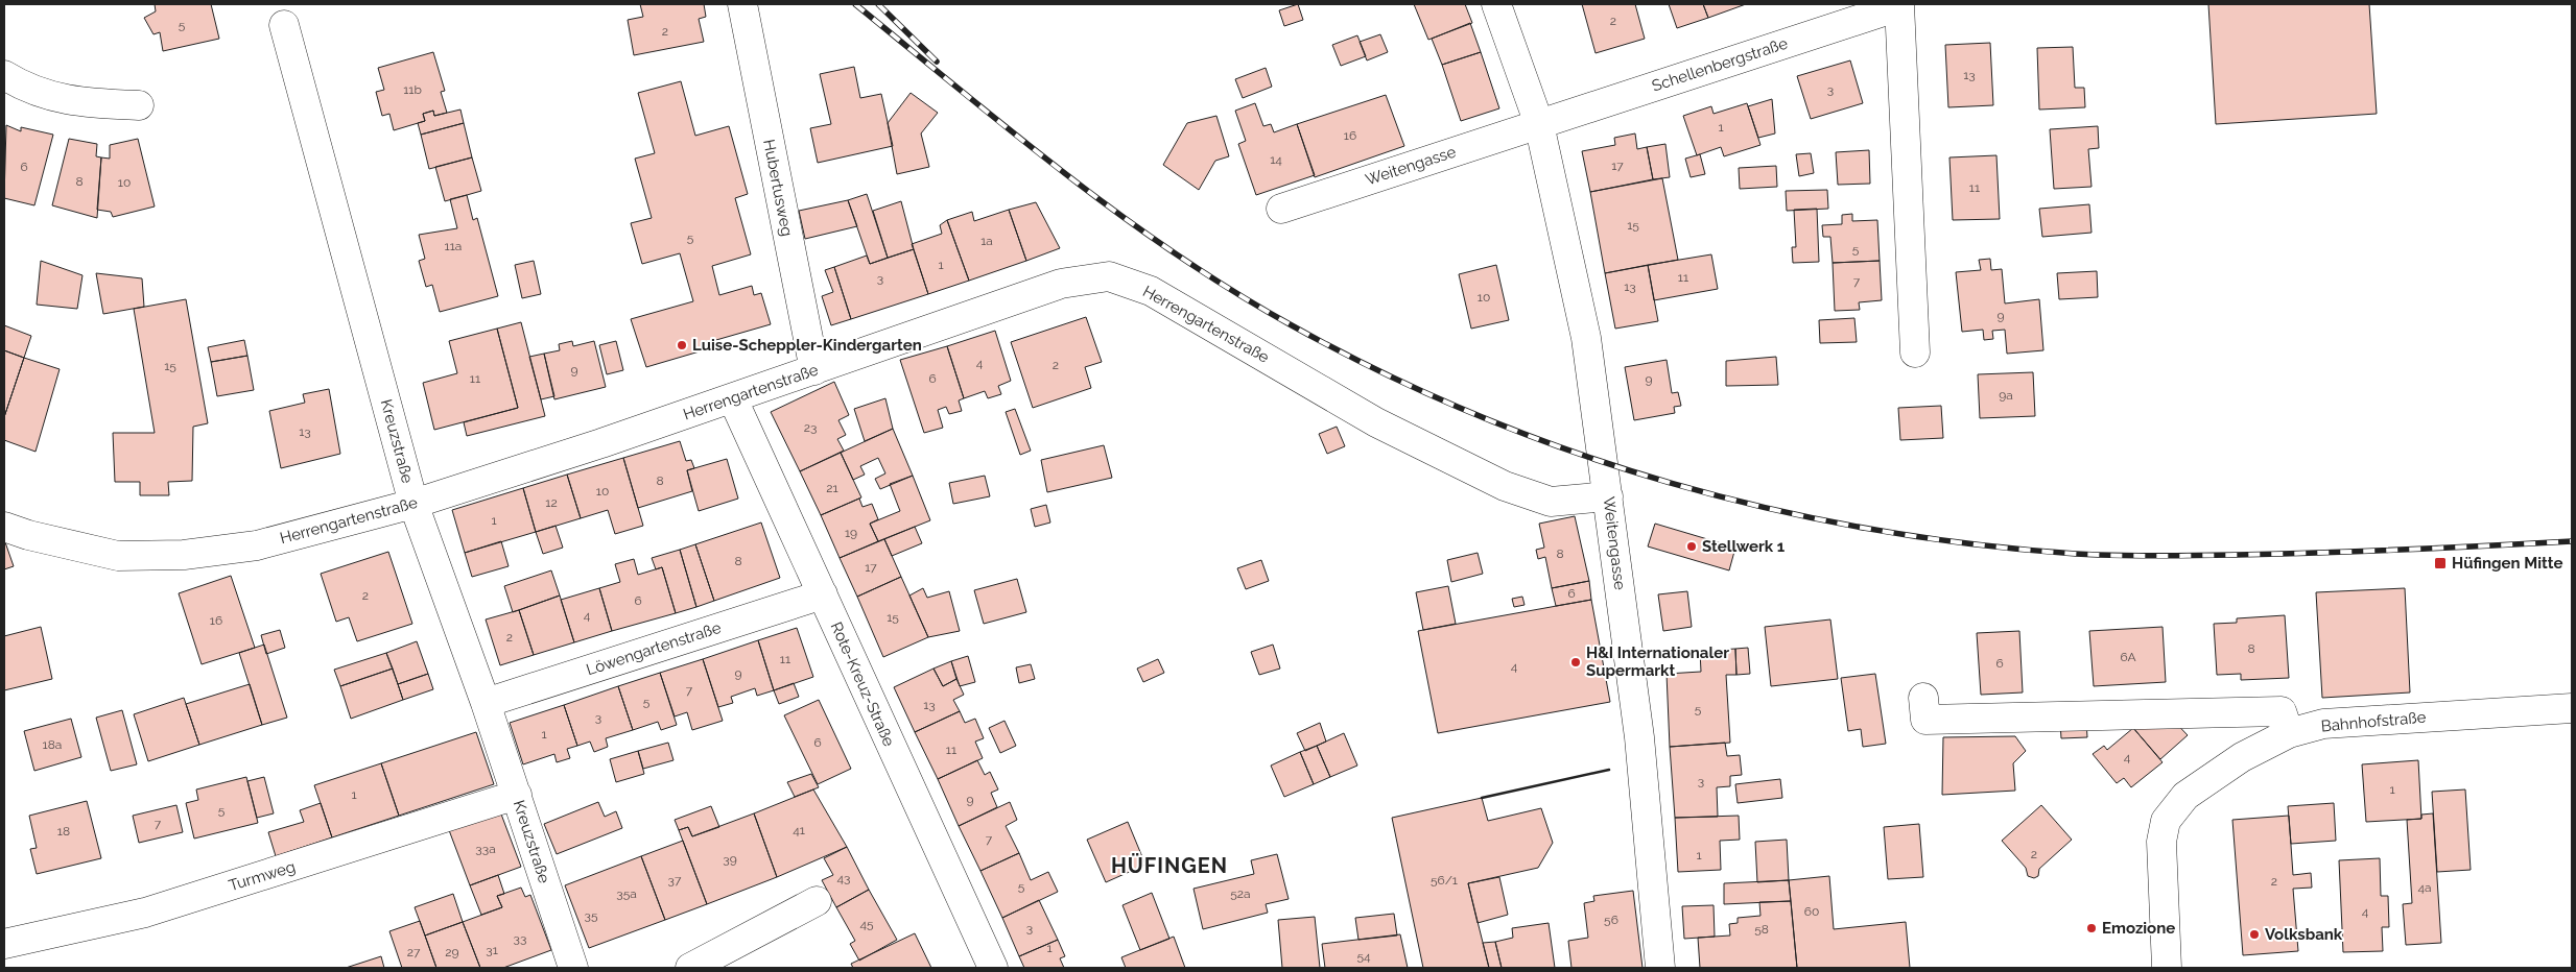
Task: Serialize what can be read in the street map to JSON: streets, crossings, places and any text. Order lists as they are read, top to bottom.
{
  "streets": {
    "street": [
      "Schellenbergstraße",
      "Weitengasse",
      "Hubertusweg",
      "Herrengartenstraße",
      "Kreuzstraße",
      "Löwengartenstraße",
      "Rote-Kreuz-Straße",
      "Bahnhofstraße",
      "Turmweg"
    ]
  },
  "crossings": [
    ["Schellenbergstraße", "Weitengasse"],
    ["Weitengasse", "Herrengartenstraße"],
    ["Hubertusweg", "Herrengartenstraße"],
    ["Herrengartenstraße", "Kreuzstraße"],
    ["Herrengartenstraße", "Rote-Kreuz-Straße"],
    ["Kreuzstraße", "Löwengartenstraße"],
    ["Kreuzstraße", "Turmweg"],
    ["Löwengartenstraße", "Rote-Kreuz-Straße"]
  ],
  "districts": ["HÜFINGEN"],
  "places": {
    "other": [
      "Luise-Scheppler-Kindergarten",
      "Stellwerk 1",
      "H&I Internationaler Supermarkt",
      "Emozione",
      "Volksbank"
    ],
    "transit": ["Hüfingen Mitte"]
  },
  "house_numbers": [
    "2",
    "5",
    "2",
    "13",
    "11b",
    "3",
    "1",
    "16",
    "14",
    "17",
    "6",
    "8",
    "10",
    "11",
    "15",
    "5",
    "1a",
    "11a",
    "5",
    "1",
    "11",
    "3",
    "7",
    "13",
    "10",
    "9",
    "4",
    "2",
    "15",
    "9",
    "11",
    "6",
    "9",
    "9a",
    "23",
    "13",
    "8",
    "21",
    "10",
    "12",
    "1",
    "19",
    "8",
    "8",
    "17",
    "6",
    "2",
    "6",
    "4",
    "15",
    "16",
    "2",
    "8",
    "6A",
    "11",
    "6",
    "4",
    "9",
    "7",
    "5",
    "13",
    "5",
    "3",
    "1",
    "6",
    "18a",
    "11",
    "4",
    "3",
    "1",
    "1",
    "9",
    "5",
    "7",
    "41",
    "18",
    "7",
    "33a",
    "2",
    "1",
    "39",
    "43",
    "37",
    "56/1",
    "2",
    "5",
    "4a",
    "35a",
    "52a",
    "60",
    "4",
    "35",
    "56",
    "45",
    "3",
    "58",
    "33",
    "1",
    "31",
    "27",
    "29",
    "54"
  ]
}
